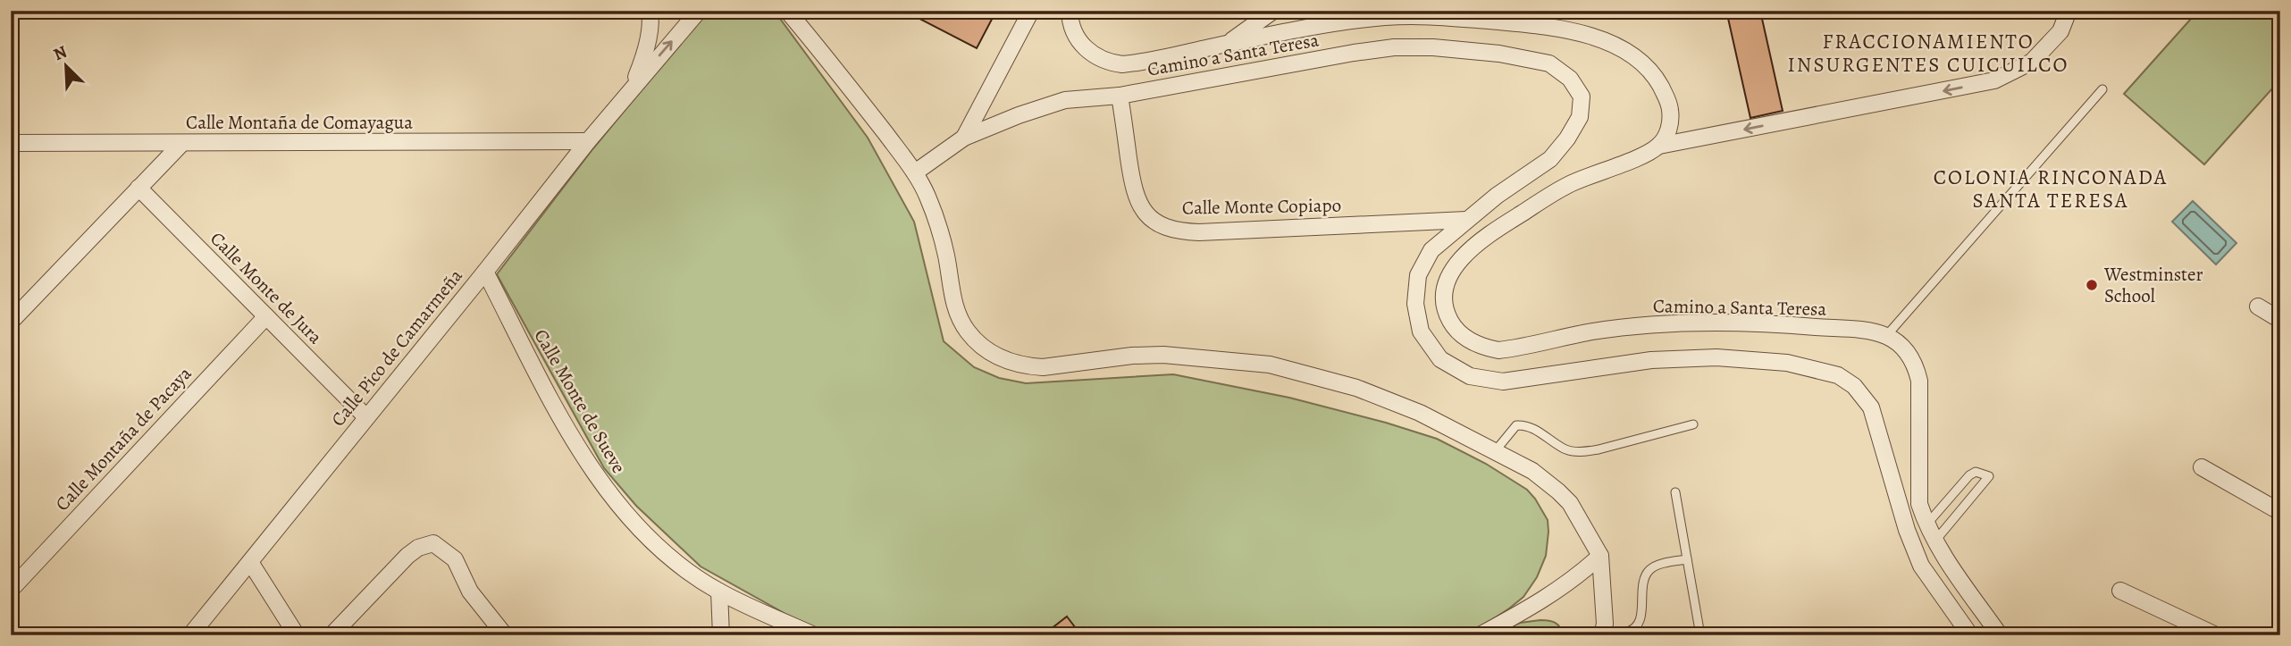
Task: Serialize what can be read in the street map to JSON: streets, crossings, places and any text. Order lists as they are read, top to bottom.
{
  "streets": {
    "street": [
      "Camino a Santa Teresa",
      "Calle Montaña de Comayagua",
      "Calle Monte Copiapo",
      "Calle Monte de Jura",
      "Calle Pico de Camarmeña",
      "Calle Monte de Sueve",
      "Calle Montaña de Pacaya"
    ]
  },
  "crossings": [
    ["Camino a Santa Teresa", "Calle Monte Copiapo"],
    ["Calle Montaña de Comayagua", "Calle Pico de Camarmeña"],
    ["Calle Monte de Jura", "Calle Pico de Camarmeña"],
    ["Calle Monte de Jura", "Calle Montaña de Pacaya"],
    ["Calle Pico de Camarmeña", "Calle Monte de Sueve"]
  ],
  "districts": ["FRACCIONAMIENTO INSURGENTES CUICUILCO", "COLONIA RINCONADA SANTA TERESA"],
  "places": ["Westminster School"],
  "north": "top left"
}
